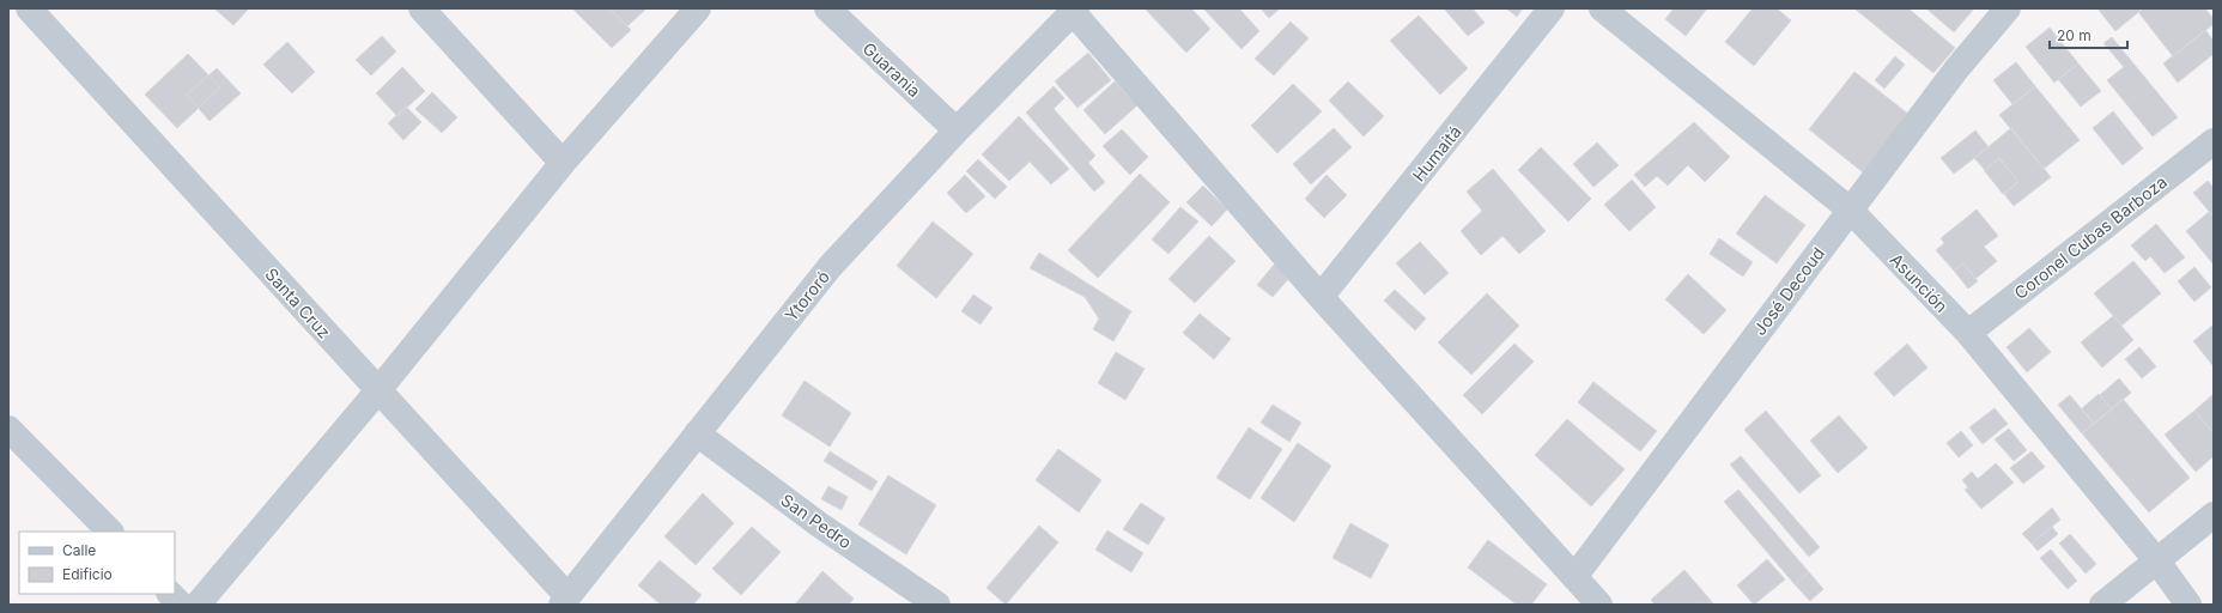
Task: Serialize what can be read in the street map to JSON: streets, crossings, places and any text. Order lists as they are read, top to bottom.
{
  "streets": {
    "street": [
      "Guarania",
      "Humaitá",
      "Coronel Cubas Barboza",
      "Asunción",
      "José Decoud",
      "Ytororó",
      "Santa Cruz",
      "San Pedro"
    ]
  },
  "crossings": [
    ["Guarania", "Ytororó"],
    ["Coronel Cubas Barboza", "Asunción"],
    ["Asunción", "José Decoud"],
    ["Ytororó", "Santa Cruz"],
    ["Ytororó", "San Pedro"]
  ],
  "legend": ["Calle", "Edificio"],
  "scale_bar": "20 m"
}
